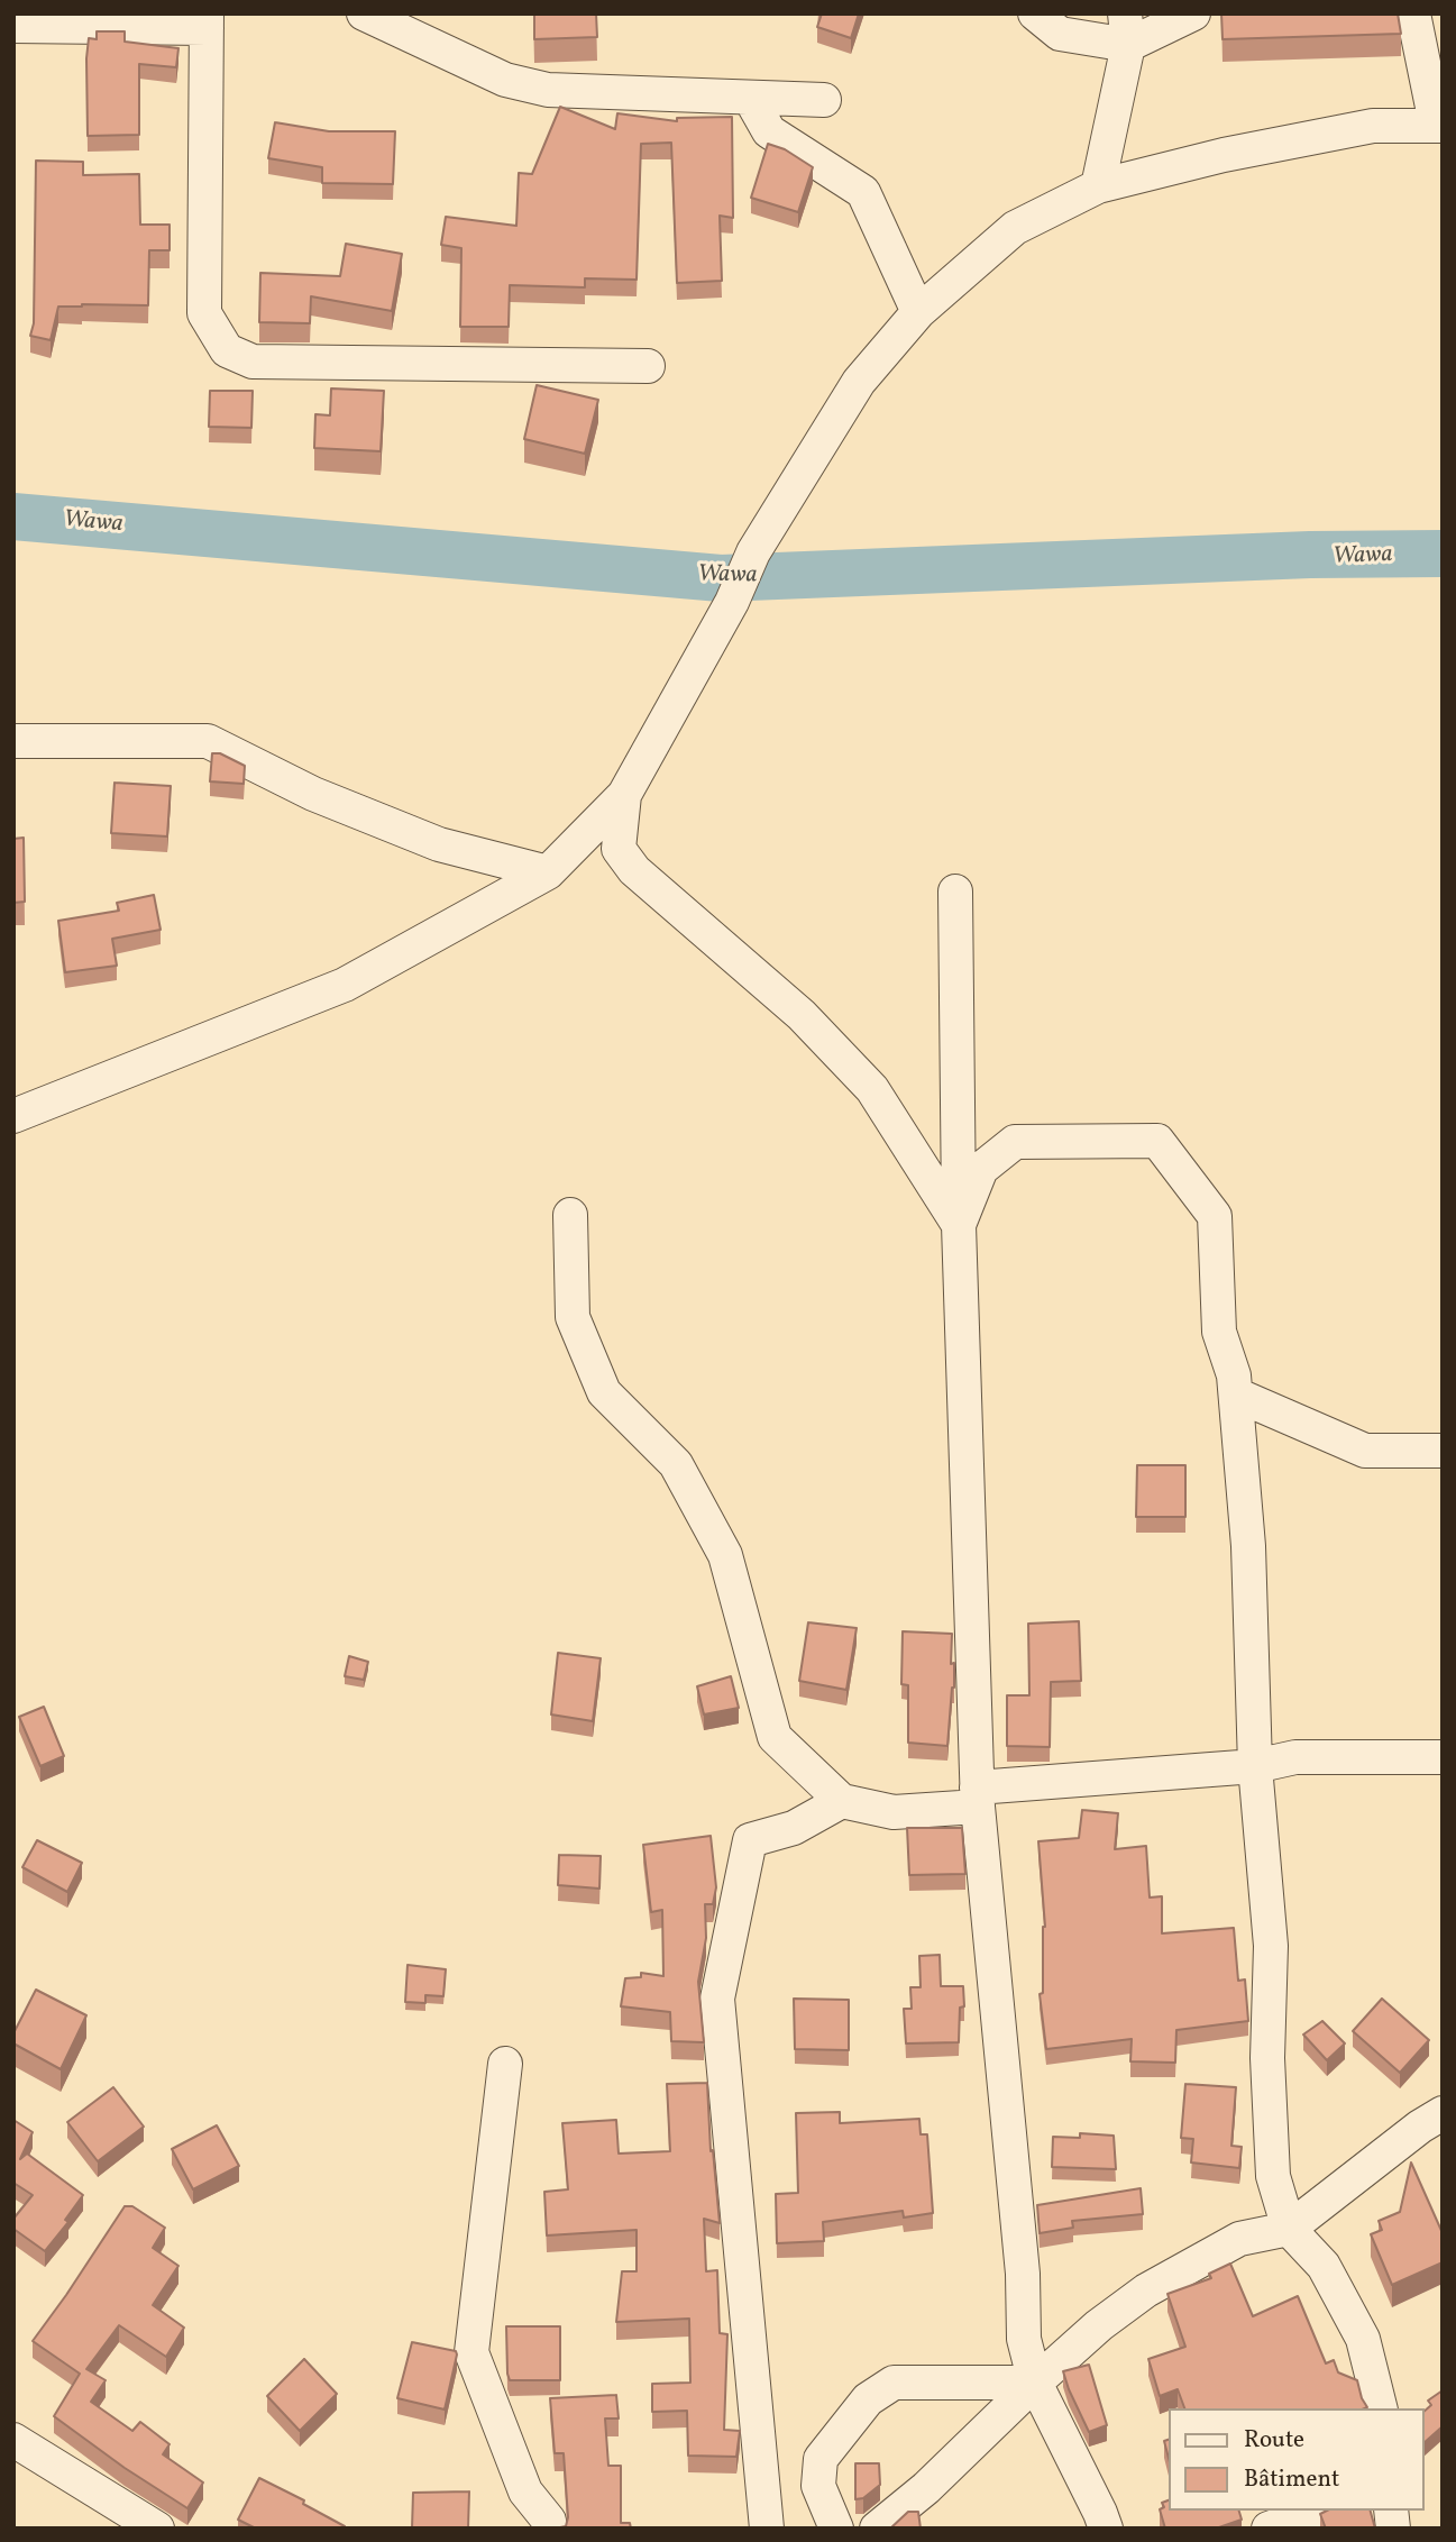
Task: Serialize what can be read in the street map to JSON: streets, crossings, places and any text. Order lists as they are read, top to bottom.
{
  "water": ["Wawa"],
  "legend": ["Route", "Bâtiment"]
}
